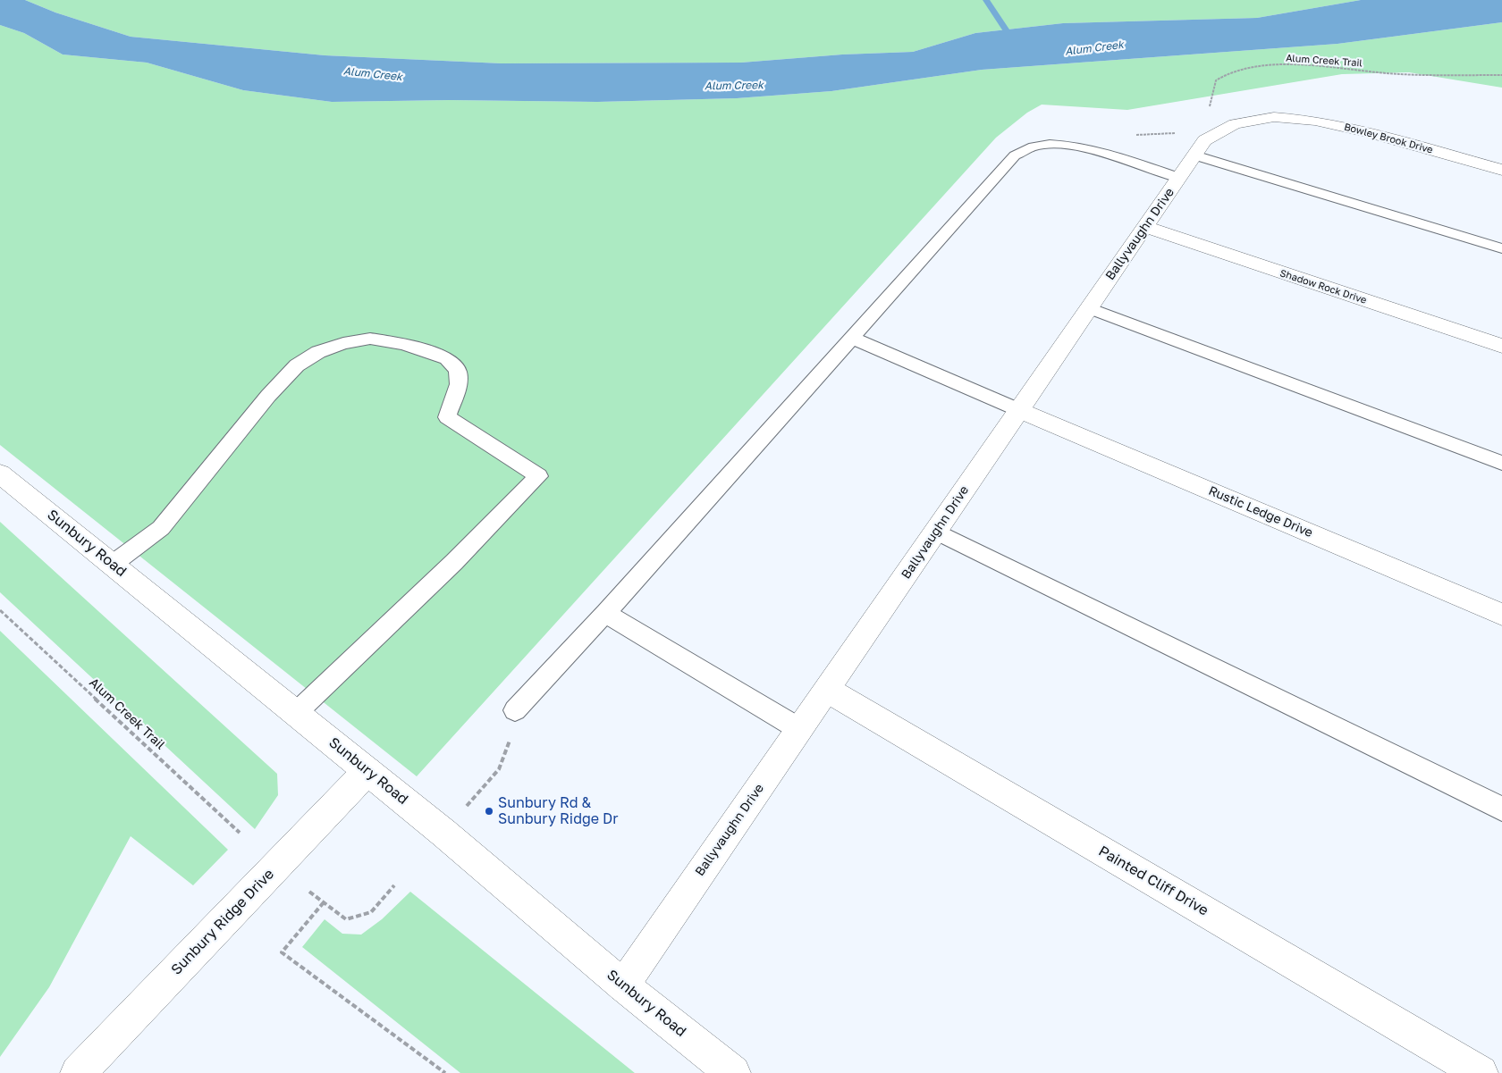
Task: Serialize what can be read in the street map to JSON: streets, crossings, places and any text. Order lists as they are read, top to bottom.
{
  "streets": {
    "street": [
      "Bowley Brook Drive",
      "Ballyvaughn Drive",
      "Shadow Rock Drive",
      "Rustic Ledge Drive",
      "Sunbury Road",
      "Painted Cliff Drive",
      "Sunbury Ridge Drive"
    ],
    "path": ["Alum Creek Trail"]
  },
  "crossings": [
    ["Bowley Brook Drive", "Ballyvaughn Drive"],
    ["Ballyvaughn Drive", "Shadow Rock Drive"],
    ["Ballyvaughn Drive", "Rustic Ledge Drive"],
    ["Ballyvaughn Drive", "Sunbury Road"],
    ["Ballyvaughn Drive", "Painted Cliff Drive"],
    ["Sunbury Road", "Sunbury Ridge Drive"]
  ],
  "water": ["Alum Creek"],
  "places": ["Sunbury Rd & Sunbury Ridge Dr"]
}
